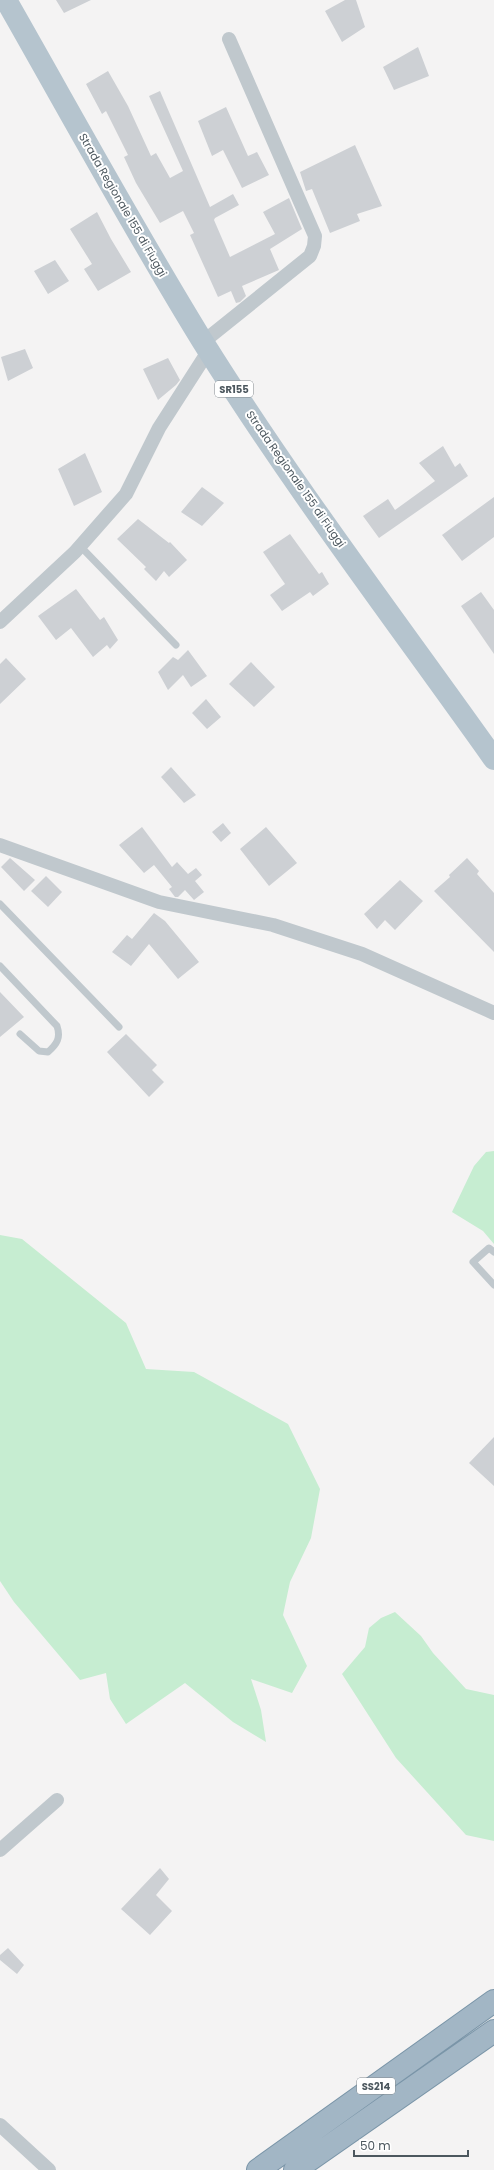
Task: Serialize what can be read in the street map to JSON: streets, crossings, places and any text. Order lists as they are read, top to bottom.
{
  "streets": {
    "highway": ["SS214"],
    "main road": ["Strada Regionale 155 di Fiuggi", "SR155"]
  },
  "scale_bar": "50 m"
}
